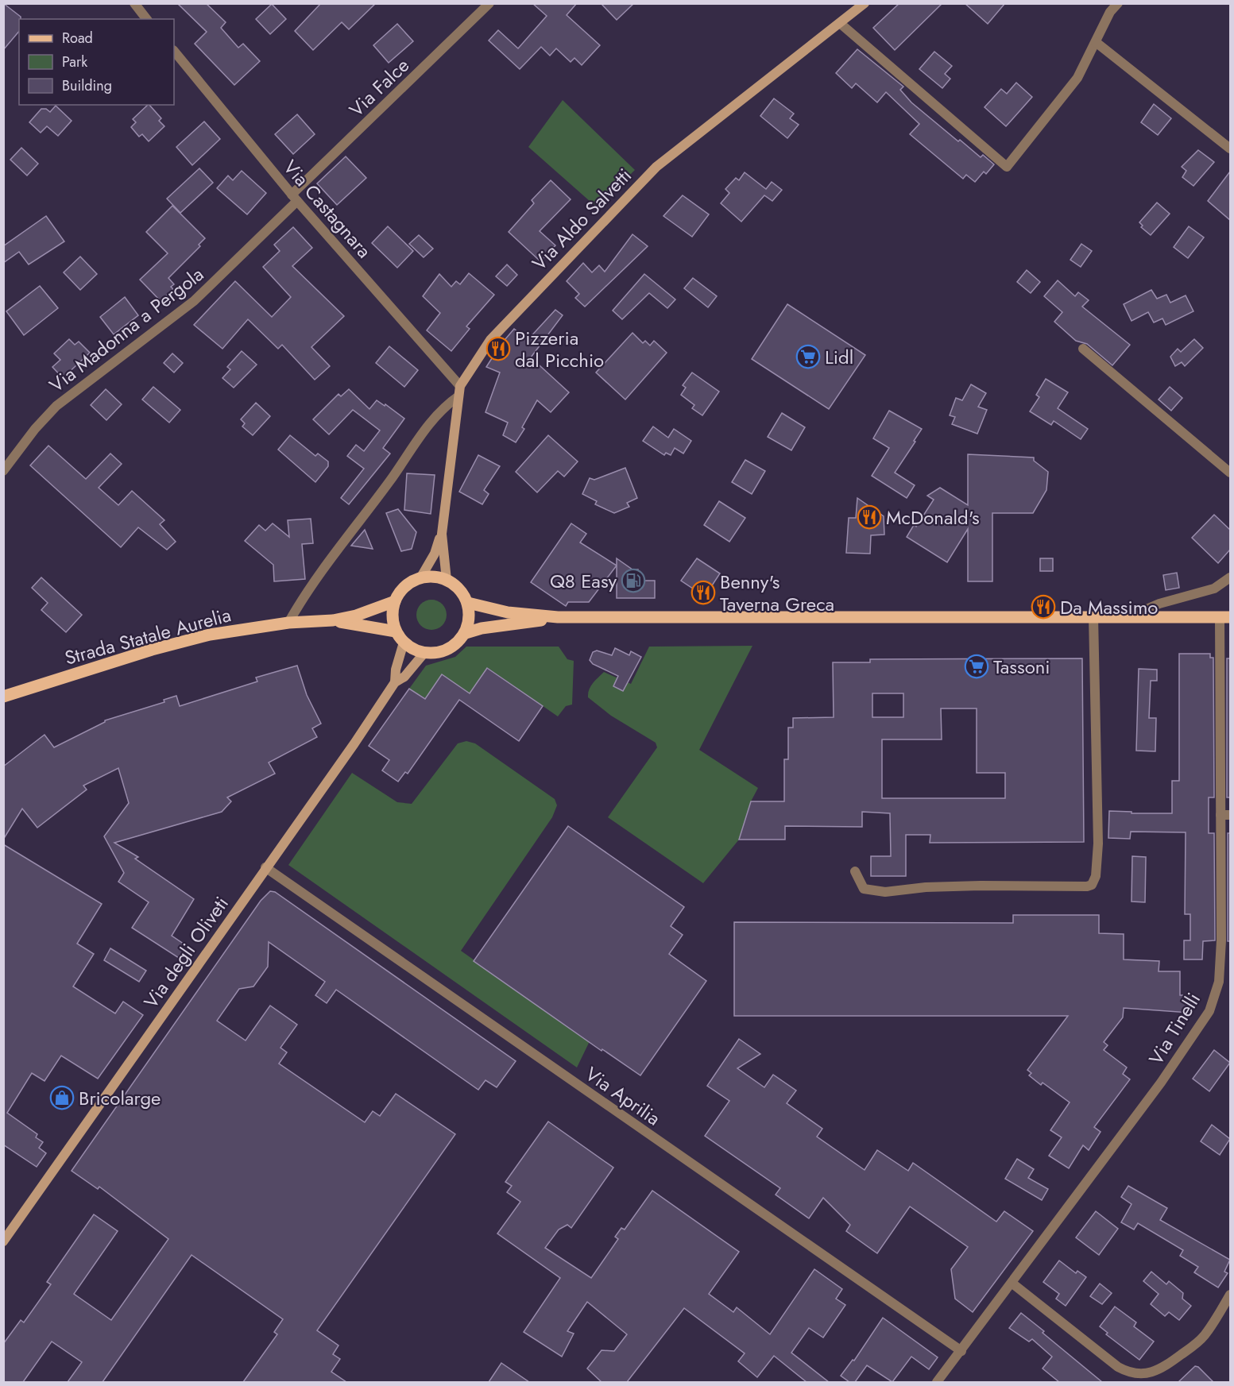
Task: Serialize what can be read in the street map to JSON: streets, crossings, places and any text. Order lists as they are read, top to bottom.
{
  "streets": {
    "main road": ["Strada Statale Aurelia"],
    "street": [
      "Via Falce",
      "Via Castagnara",
      "Via Aldo Salvetti",
      "Via Madonna a Pergola",
      "Via degli Oliveti",
      "Via Tinelli",
      "Via Aprilia"
    ]
  },
  "crossings": [
    ["Via Falce", "Via Castagnara"],
    ["Via Falce", "Via Madonna a Pergola"],
    ["Via Castagnara", "Via Aldo Salvetti"],
    ["Via Castagnara", "Via Madonna a Pergola"],
    ["Via Aldo Salvetti", "Strada Statale Aurelia"],
    ["Via Aldo Salvetti", "Via degli Oliveti"],
    ["Strada Statale Aurelia", "Via degli Oliveti"],
    ["Via degli Oliveti", "Via Aprilia"],
    ["Via Tinelli", "Via Aprilia"]
  ],
  "places": {
    "restaurant": [
      "Pizzeria dal Picchio",
      "McDonald's",
      "Benny's Taverna Greca",
      "Da Massimo"
    ],
    "supermarket": ["Lidl", "Tassoni"],
    "fuel station": ["Q8 Easy"],
    "shop": ["Bricolarge"]
  },
  "legend": ["Road", "Park", "Building"]
}
